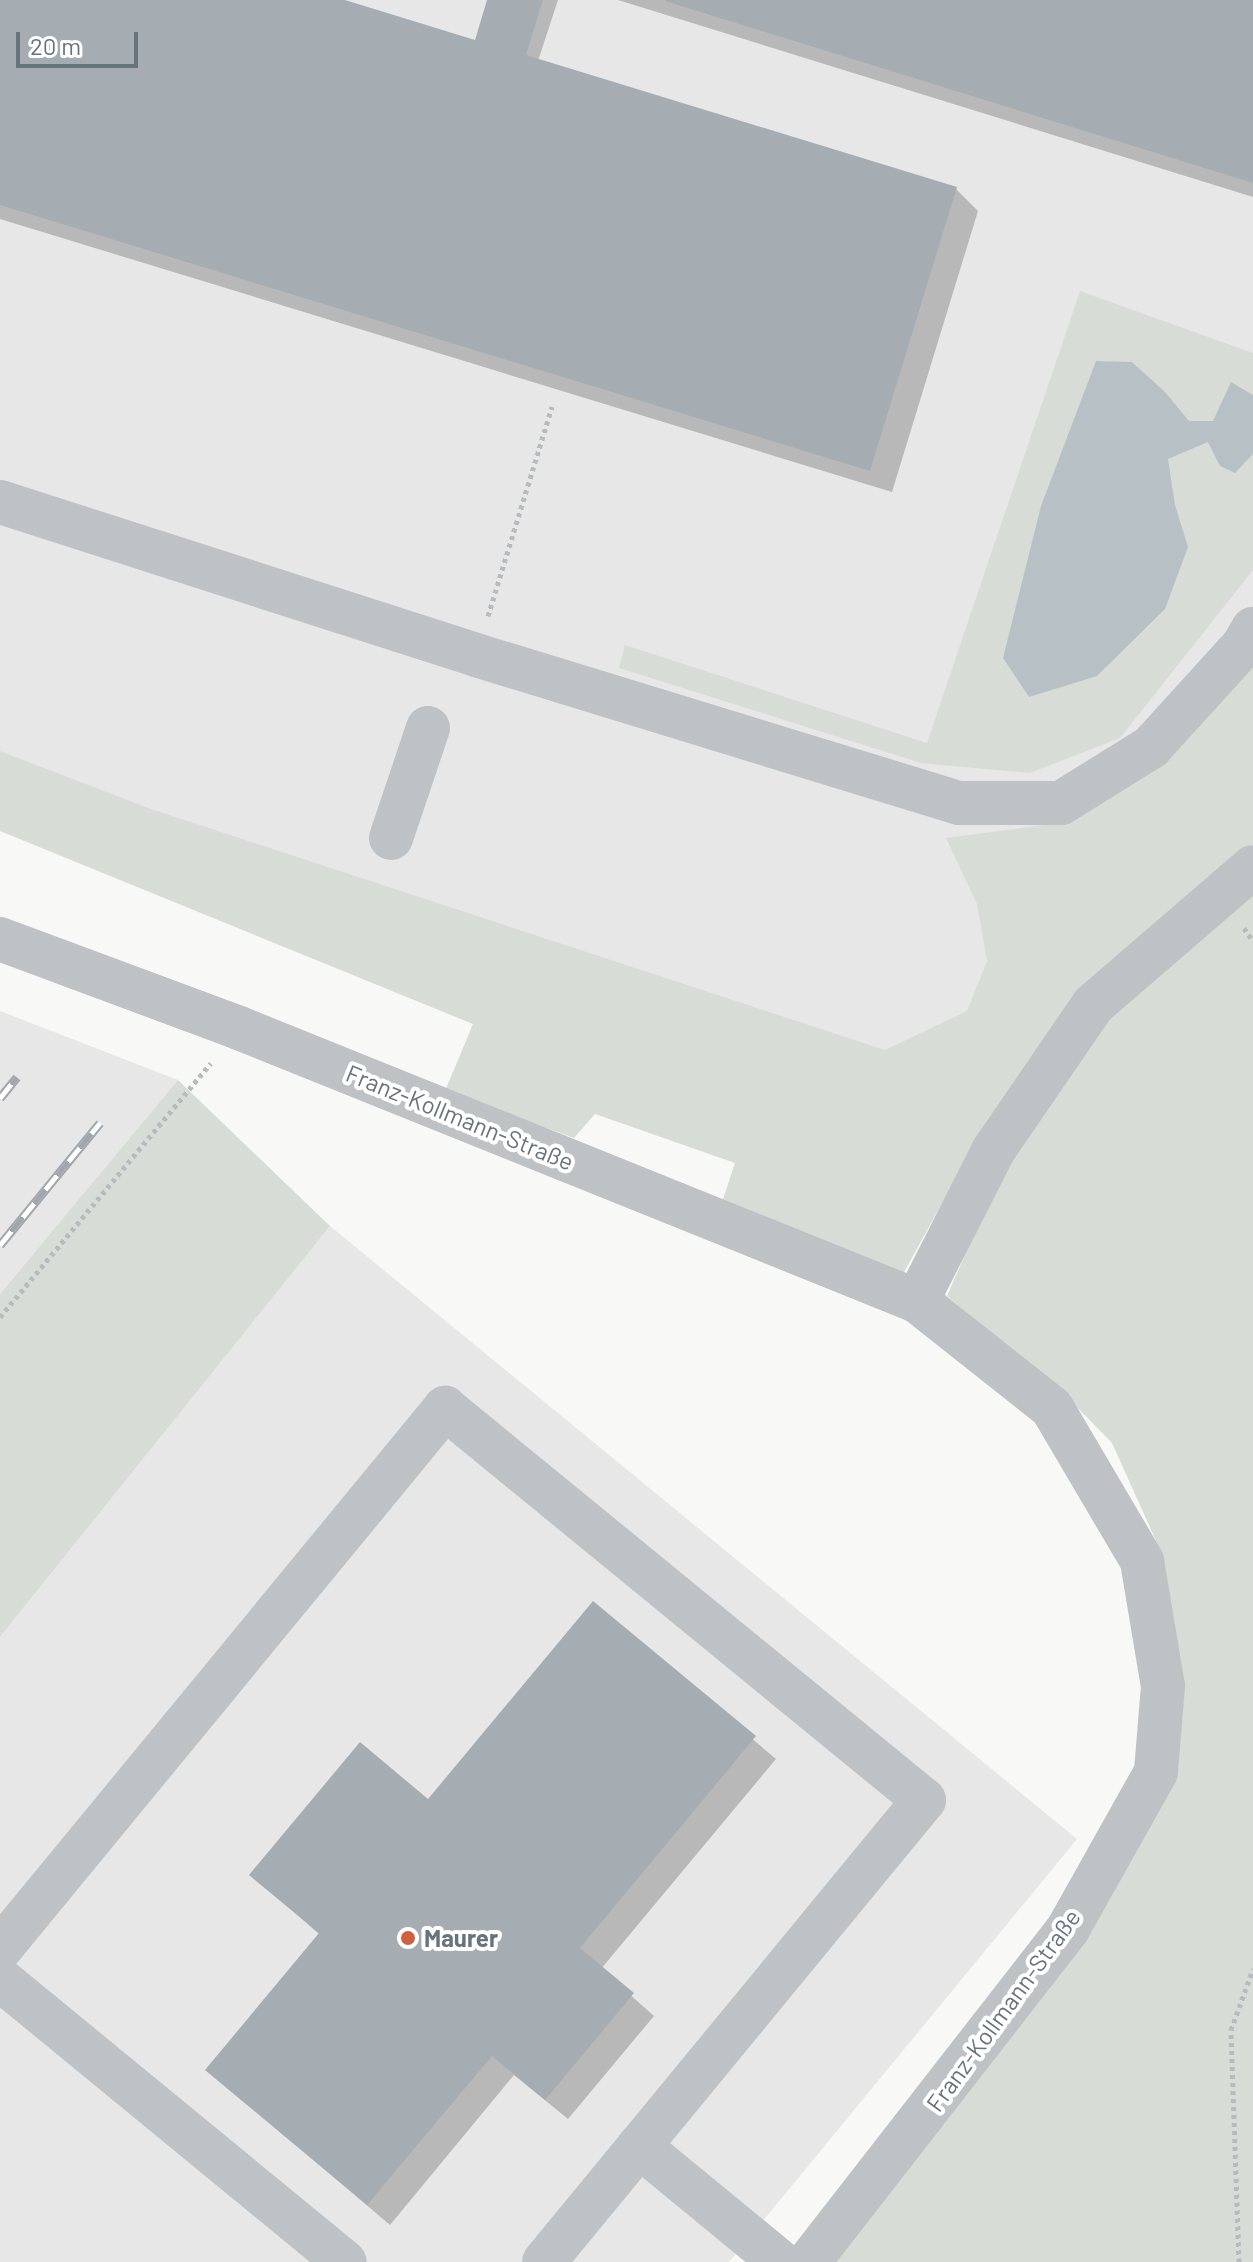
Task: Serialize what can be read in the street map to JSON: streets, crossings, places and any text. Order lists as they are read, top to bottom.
{
  "streets": {
    "street": ["Franz-Kollmann-Straße"]
  },
  "places": ["Maurer"],
  "scale_bar": "20 m"
}
